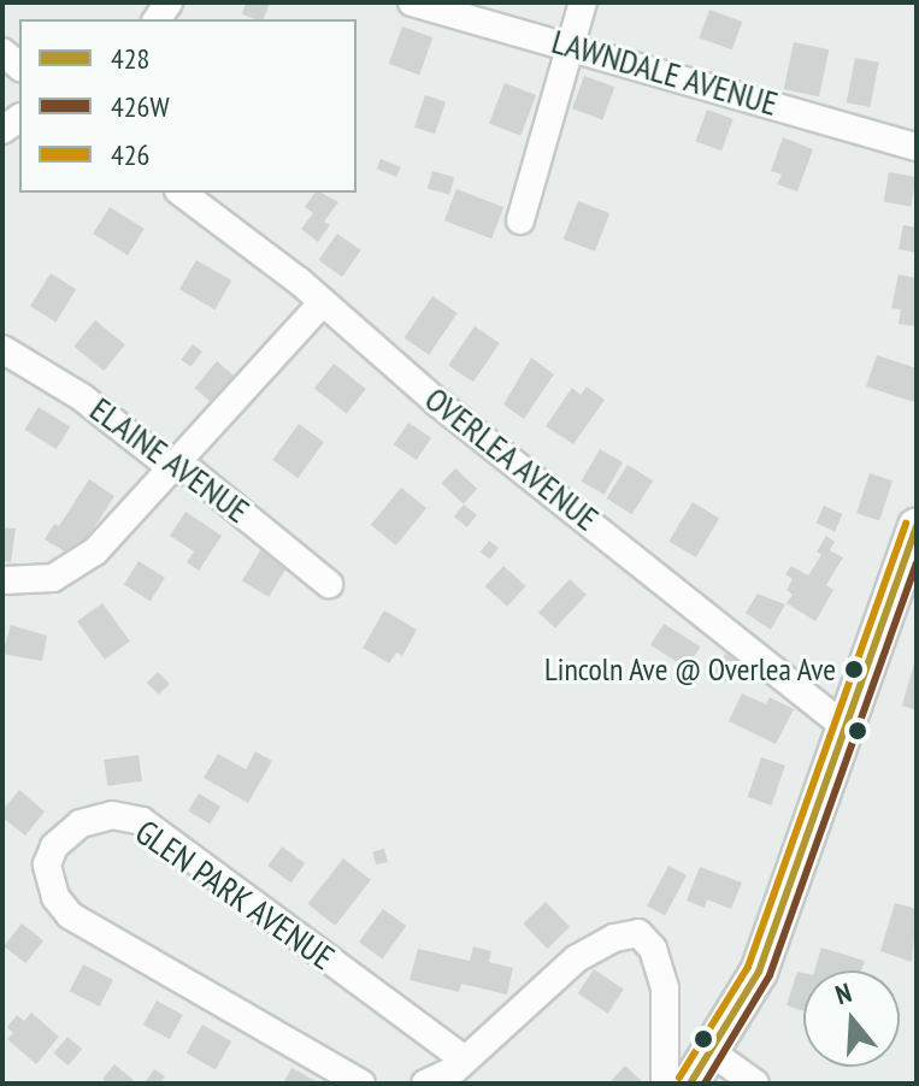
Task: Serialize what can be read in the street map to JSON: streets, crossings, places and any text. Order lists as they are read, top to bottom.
{
  "streets": {
    "street": [
      "LAWNDALE AVENUE",
      "OVERLEA AVENUE",
      "ELAINE AVENUE",
      "GLEN PARK AVENUE"
    ]
  },
  "places": ["Lincoln Ave @ Overlea Ave"],
  "lines": ["transit line 426", "transit line 428", "transit line 426W"],
  "legend": ["428", "426W", "426"],
  "north": "top"
}
